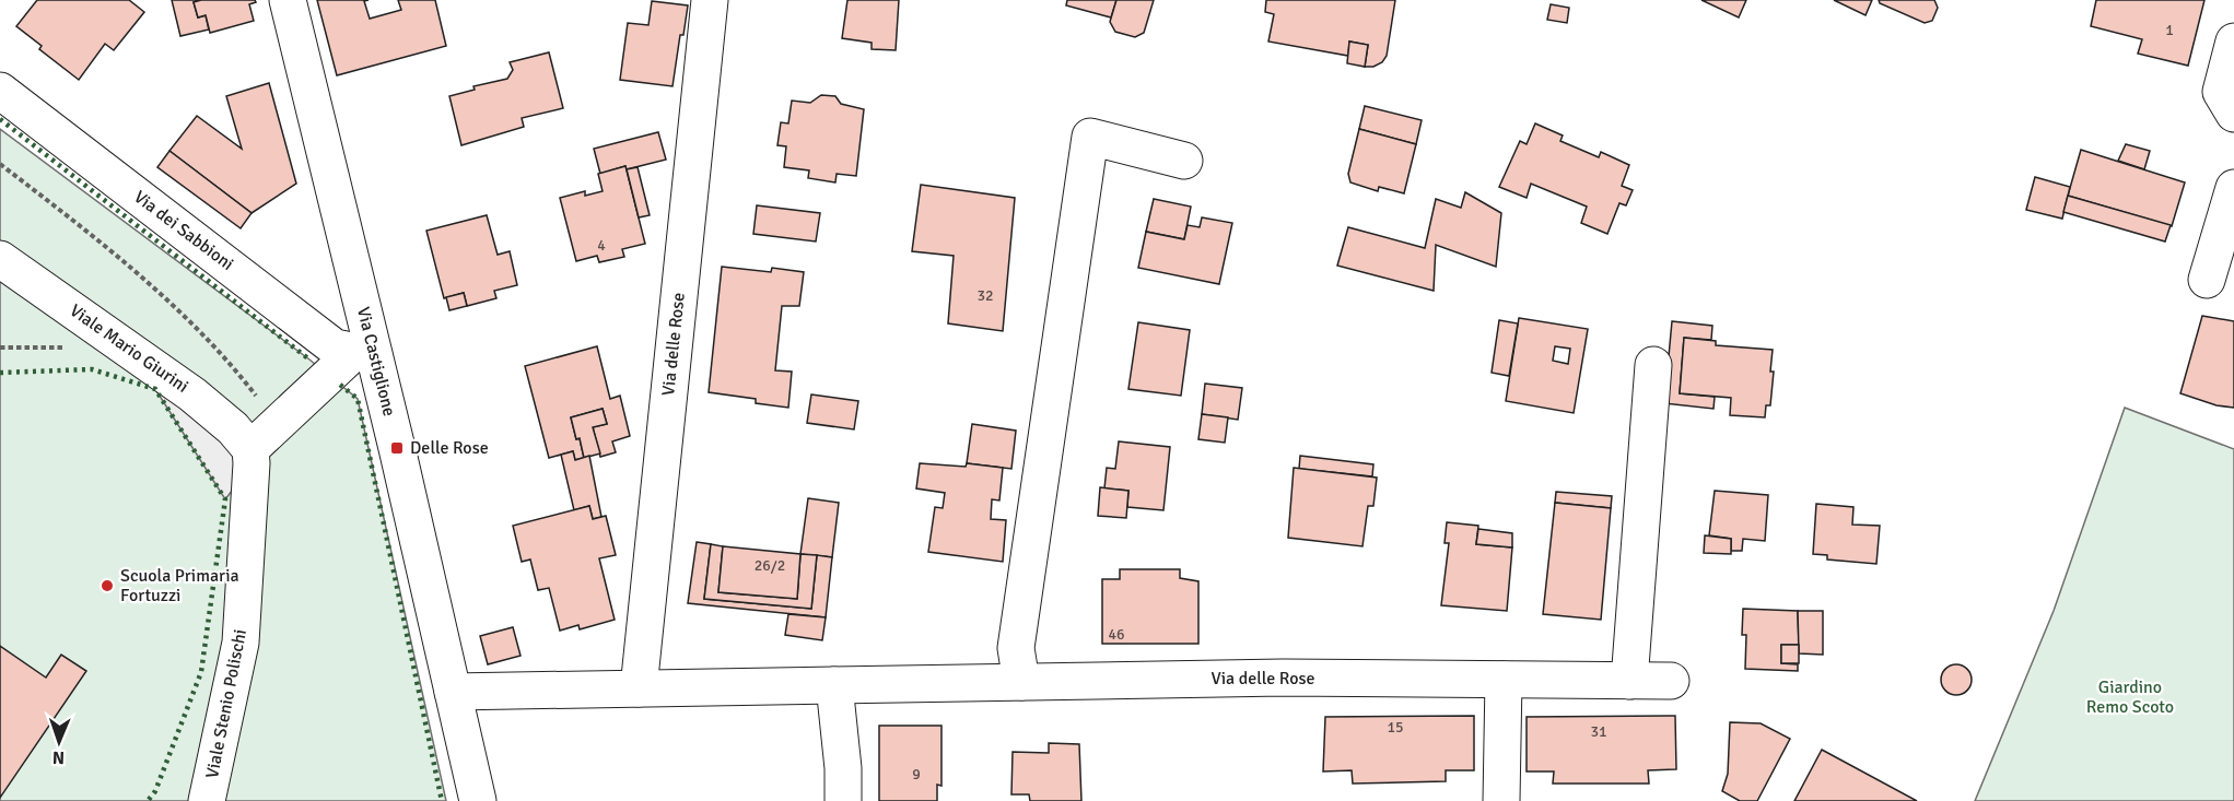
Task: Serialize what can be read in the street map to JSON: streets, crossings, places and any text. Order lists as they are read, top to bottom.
{
  "streets": {
    "street": [
      "Via dei Sabbioni",
      "Via delle Rose",
      "Viale Mario Giurini",
      "Via Castiglione",
      "Viale Stenio Polischi"
    ]
  },
  "crossings": [
    ["Via dei Sabbioni", "Via Castiglione"],
    ["Via delle Rose", "Via Castiglione"],
    ["Viale Mario Giurini", "Viale Stenio Polischi"]
  ],
  "parks": ["Giardino Remo Scoto"],
  "places": {
    "transit": ["Delle Rose"],
    "other": ["Scuola Primaria Fortuzzi"]
  },
  "house_numbers": [
    "1",
    "4",
    "32",
    "26/2",
    "46",
    "15",
    "31",
    "9"
  ],
  "north": "bottom"
}
